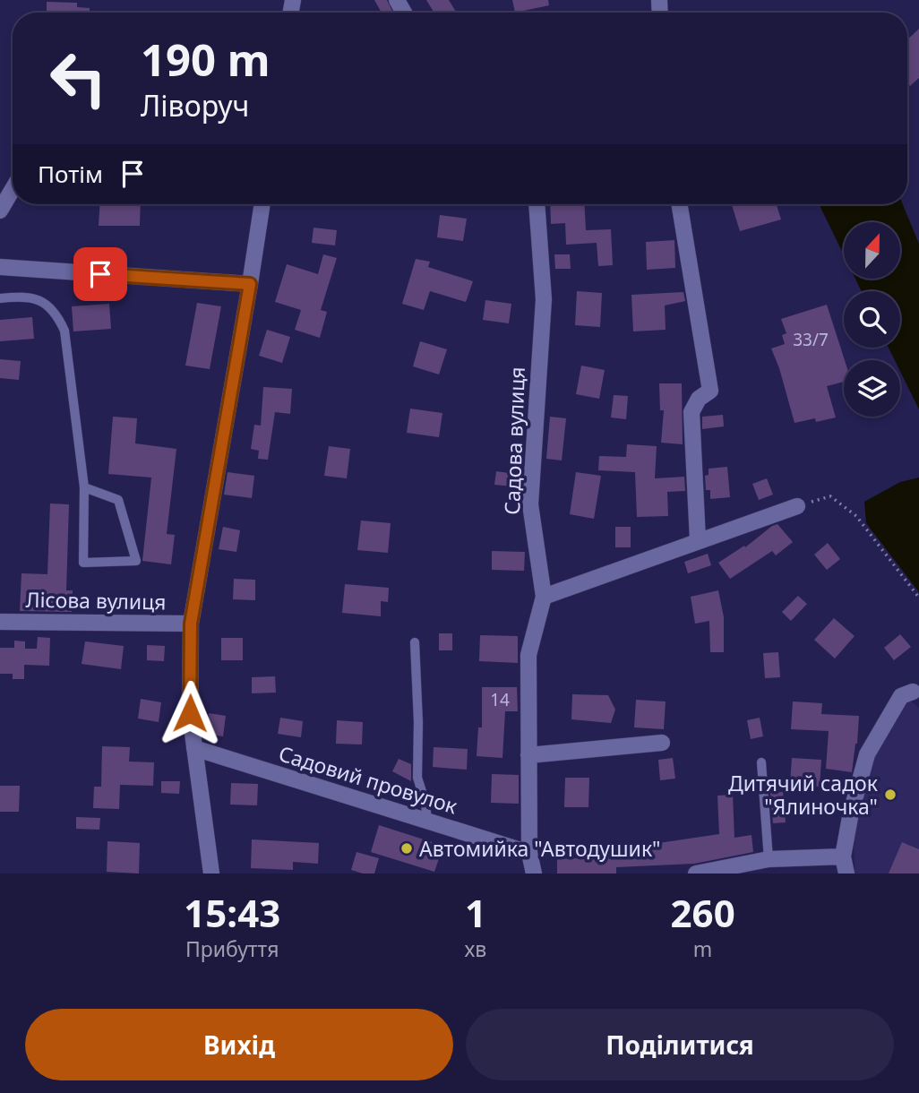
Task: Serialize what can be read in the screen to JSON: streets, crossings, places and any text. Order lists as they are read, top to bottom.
{
  "streets": {
    "street": ["Садова вулиця", "Лісова вулиця", "Садовий провулок"]
  },
  "crossings": [
    ["Садова вулиця", "Садовий провулок"]
  ],
  "places": ["Дитячий садок \"Ялиночка\"", "Автомийка \"Автодушик\""],
  "house_numbers": ["33/7", "14"],
  "north": "top",
  "page": {
    "turn": ["190 m", "Ліворуч"],
    "then": "Потім",
    "eta": [
      "15:43",
      "Прибуття",
      "1",
      "хв",
      "260",
      "m"
    ],
    "buttons": ["Вихід", "Поділитися"]
  }
}
